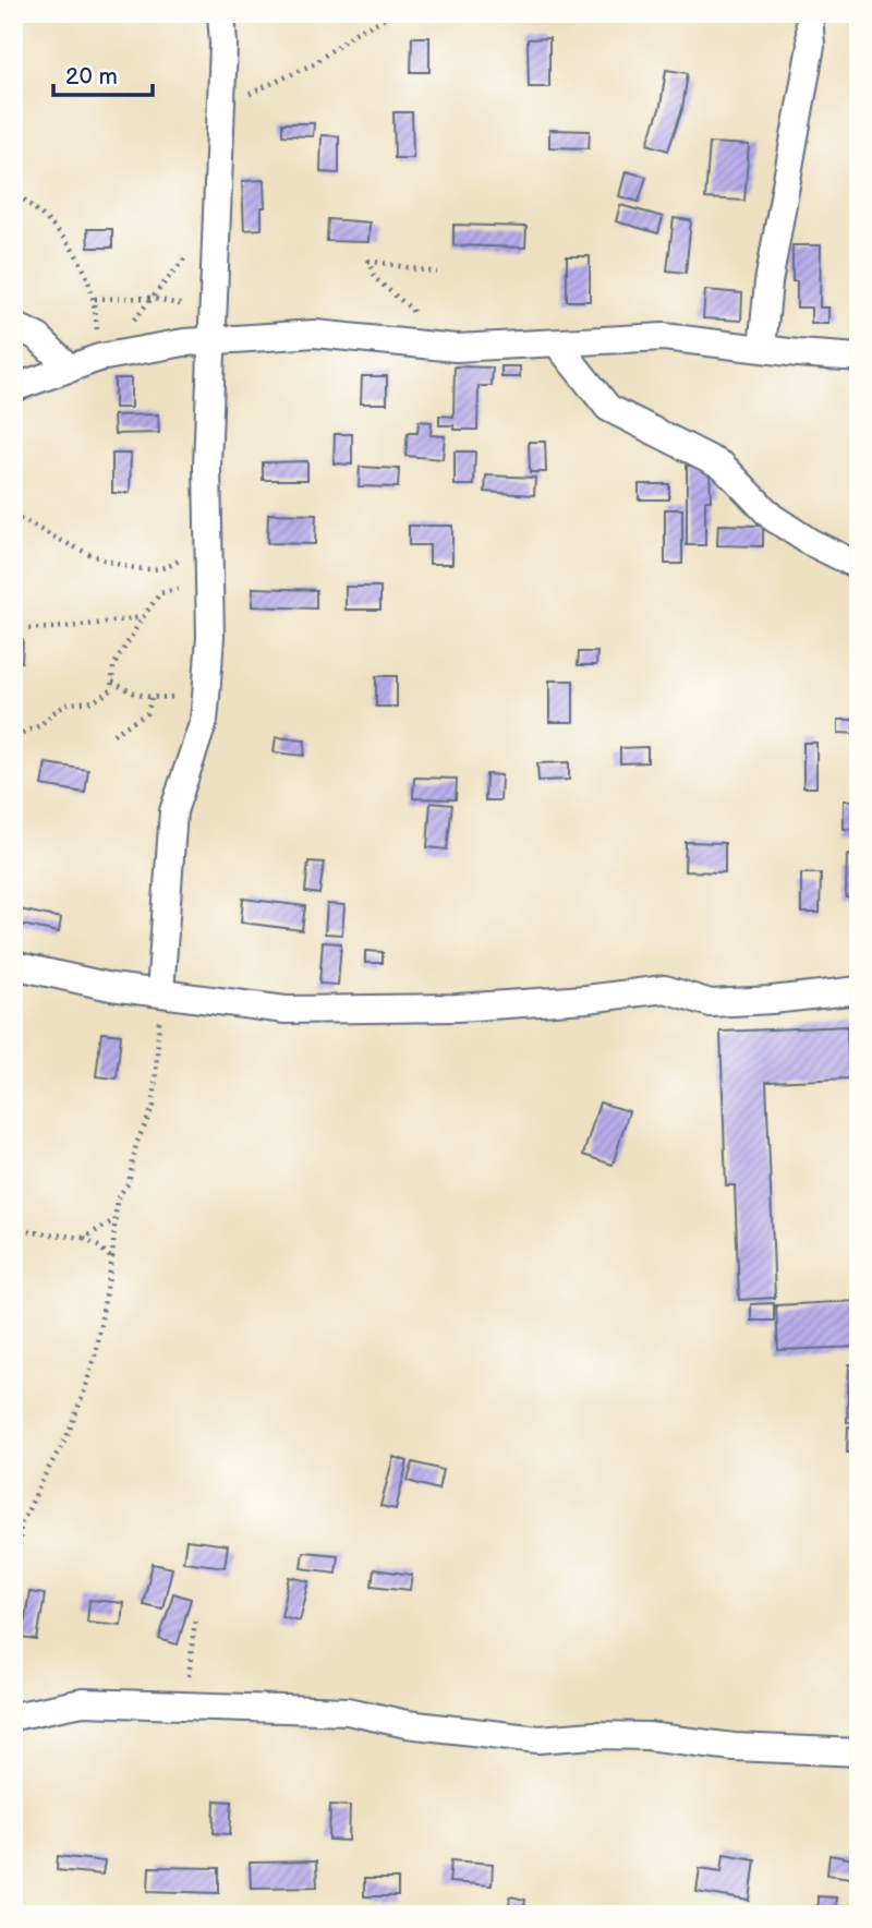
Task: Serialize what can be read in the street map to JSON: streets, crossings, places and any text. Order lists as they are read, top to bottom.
{
  "scale_bar": "20 m"
}
